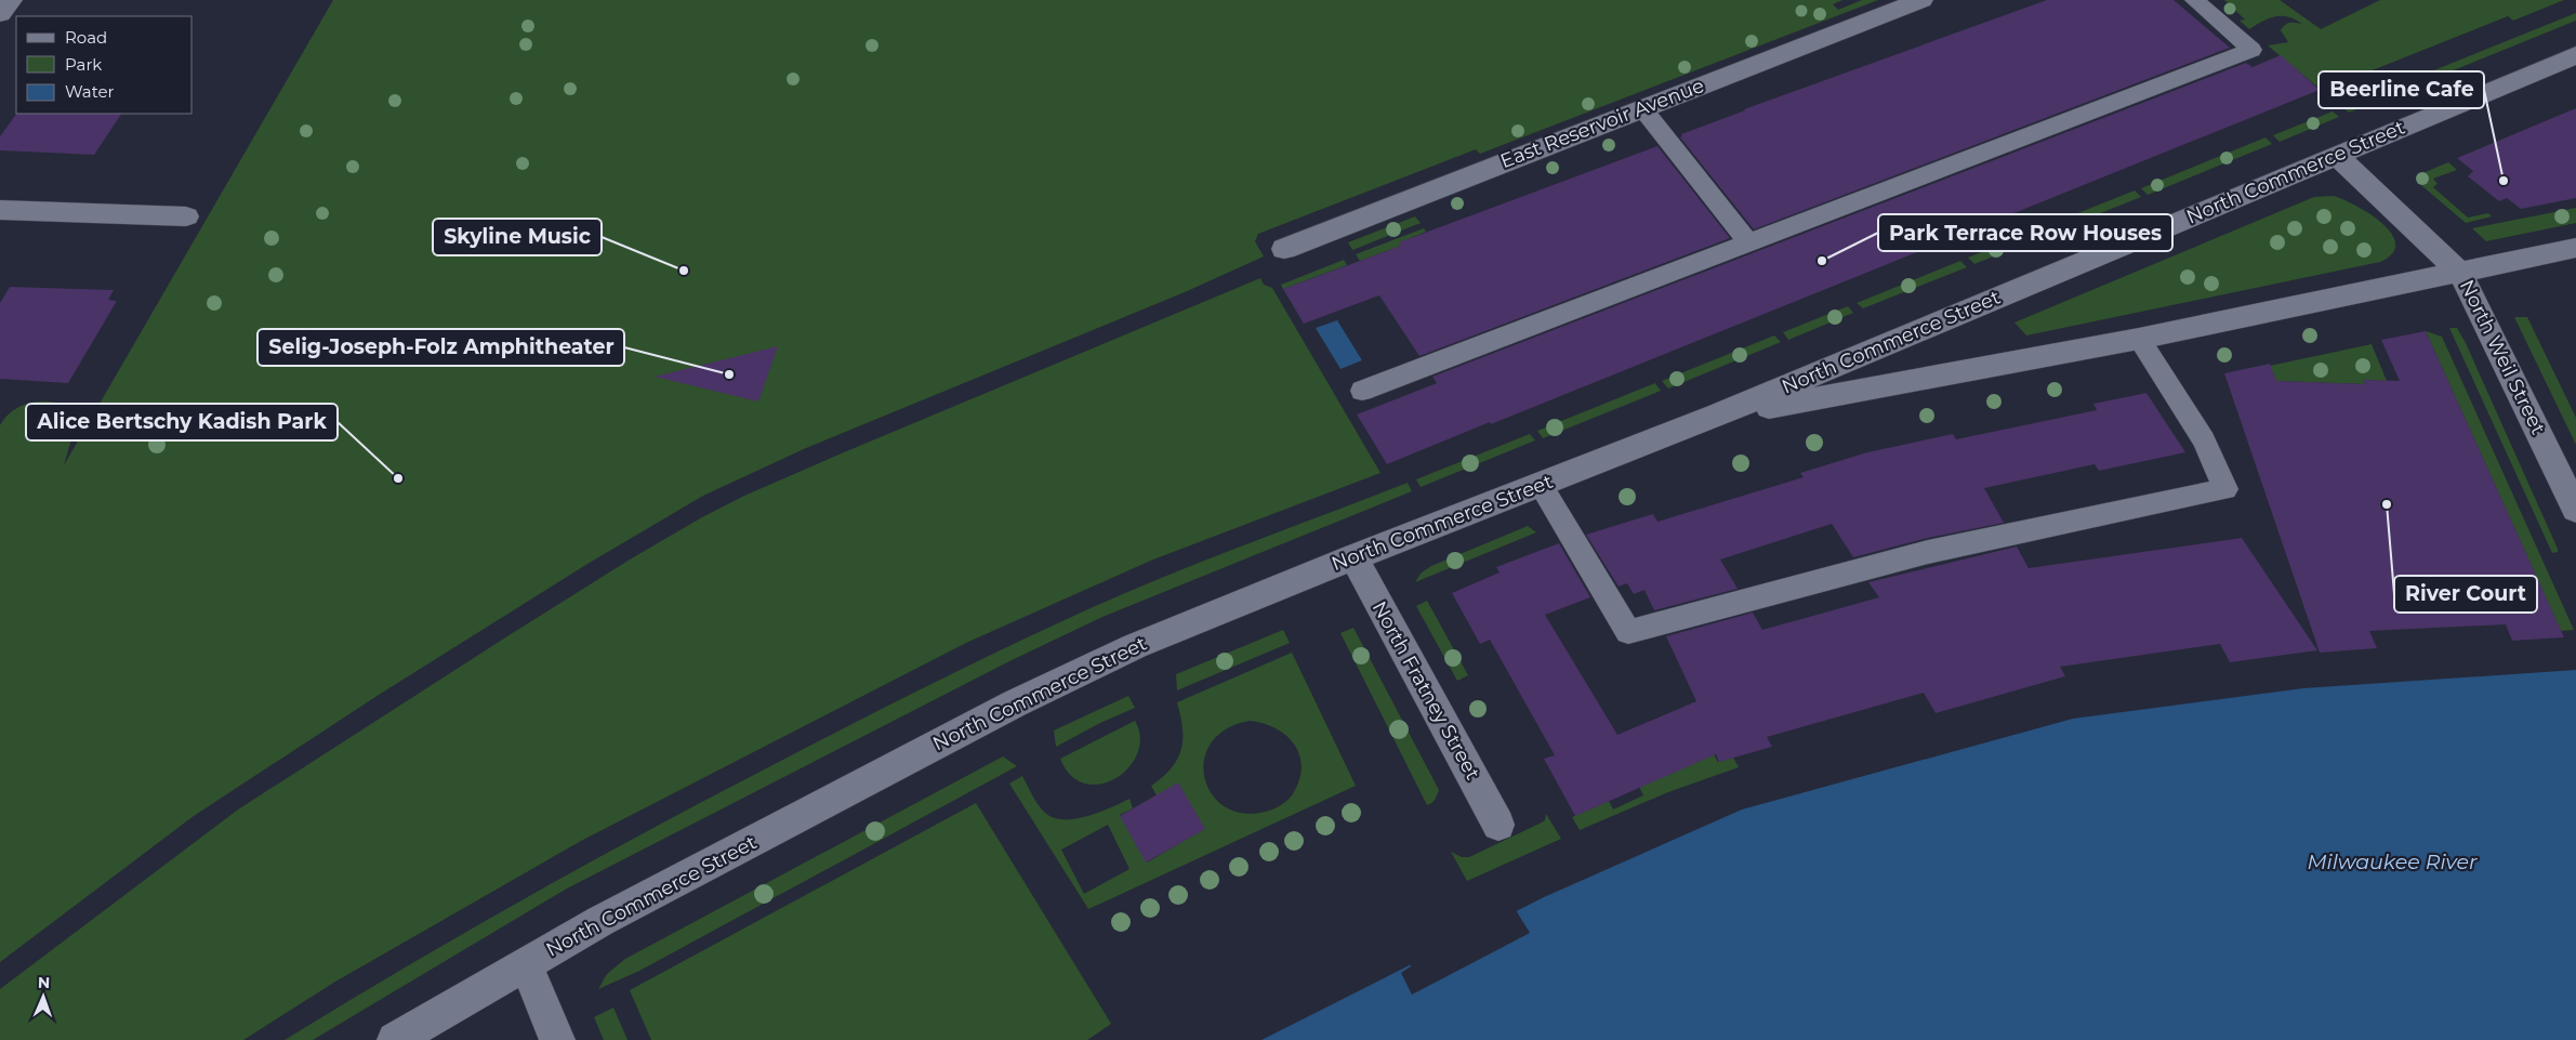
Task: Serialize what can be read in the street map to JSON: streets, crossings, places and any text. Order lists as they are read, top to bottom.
{
  "streets": {
    "street": [
      "East Reservoir Avenue",
      "North Commerce Street",
      "North Weil Street",
      "North Fratney Street"
    ]
  },
  "crossings": [
    ["North Commerce Street", "North Weil Street"],
    ["North Commerce Street", "North Fratney Street"]
  ],
  "water": ["Milwaukee River"],
  "places": [
    "Beerline Cafe",
    "Park Terrace Row Houses",
    "Skyline Music",
    "Selig-Joseph-Folz Amphitheater",
    "Alice Bertschy Kadish Park",
    "River Court"
  ],
  "legend": ["Road", "Park", "Water"],
  "north": "top"
}
